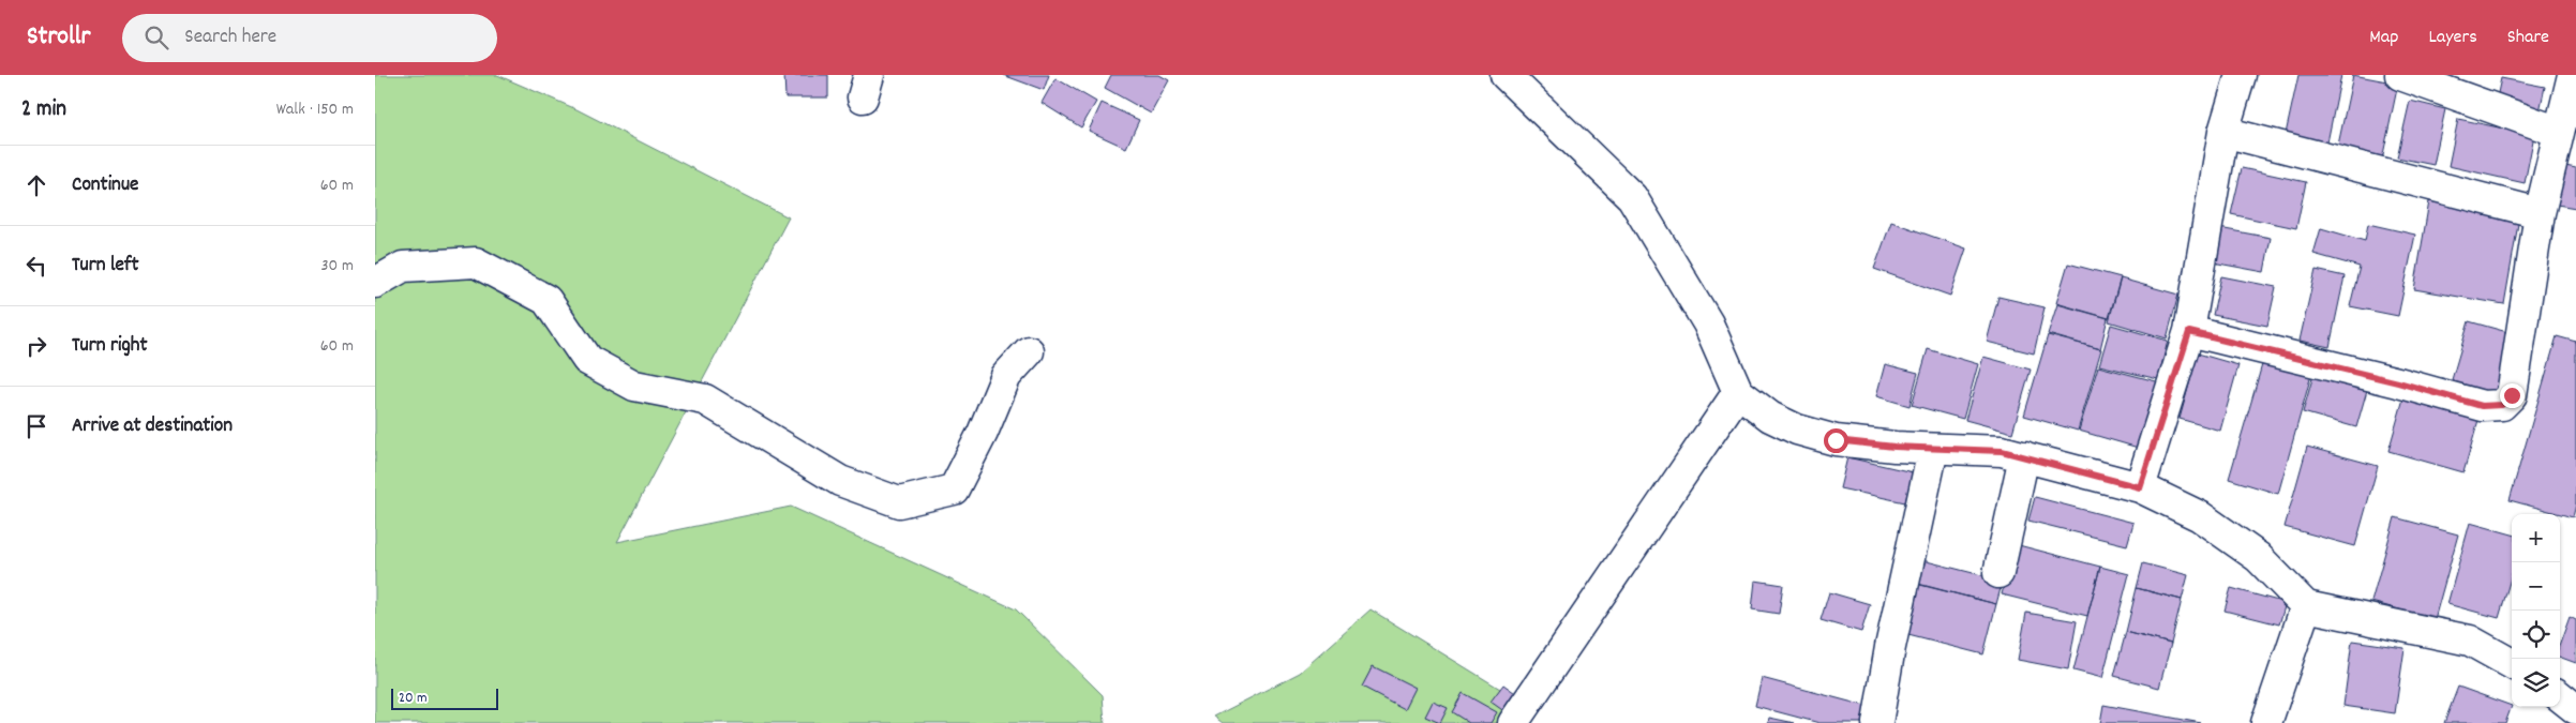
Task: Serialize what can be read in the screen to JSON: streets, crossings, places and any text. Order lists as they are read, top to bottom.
{
  "scale_bar": "20 m",
  "page": {
    "header": "Strollr",
    "search": "Search here",
    "nav": ["Map", "Layers", "Share"],
    "heading": ["2 min", "Walk · 150 m"],
    "list": [
      ["Continue", "60 m"],
      ["Turn left", "30 m"],
      ["Turn right", "60 m"],
      "Arrive at destination"
    ],
    "map_buttons": ["+", "−"],
    "scale": "20 m"
  }
}
